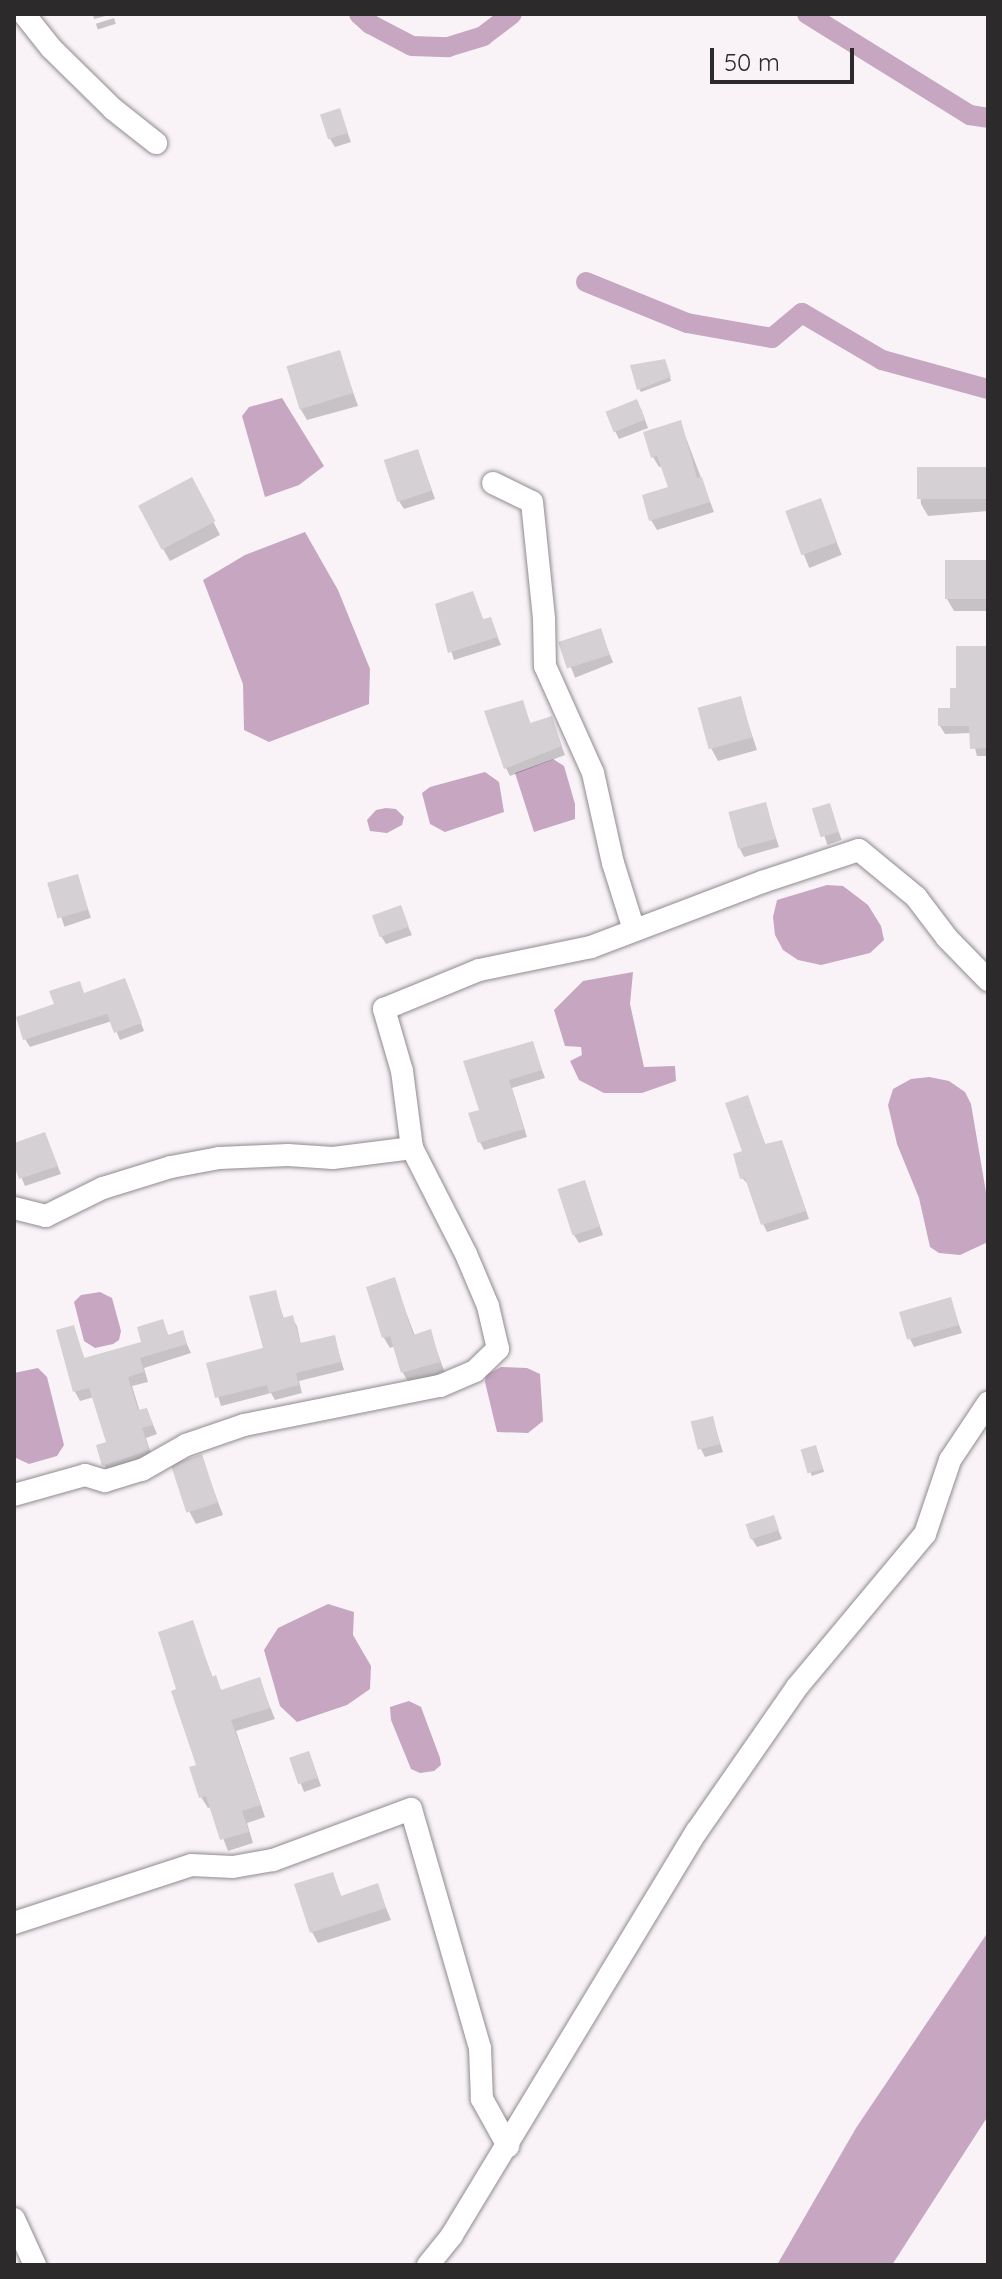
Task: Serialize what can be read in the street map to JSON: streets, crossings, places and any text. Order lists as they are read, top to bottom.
{
  "scale_bar": "50 m"
}
